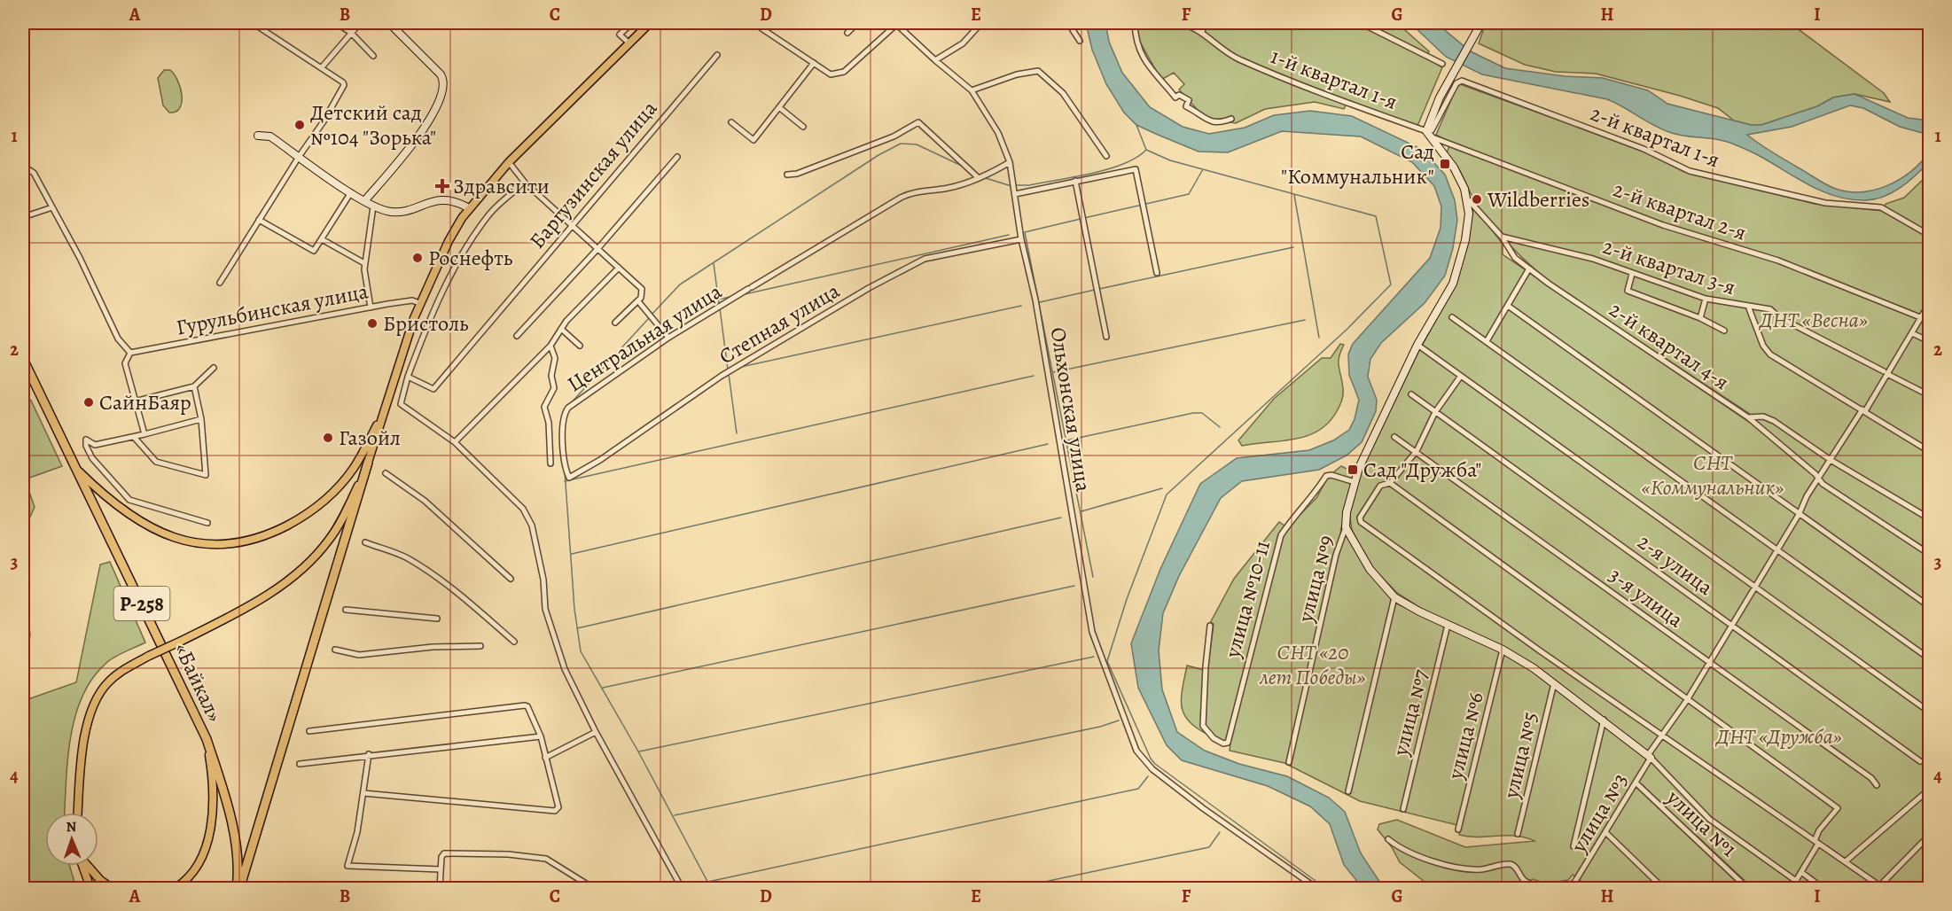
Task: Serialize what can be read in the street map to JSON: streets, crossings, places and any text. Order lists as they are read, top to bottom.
{
  "streets": {
    "highway": ["Р-258", "«Байкал»"],
    "street": [
      "1-й квартал 1-я",
      "2-й квартал 1-я",
      "Баргузинская улица",
      "2-й квартал 2-я",
      "2-й квартал 3-я",
      "Гурульбинская улица",
      "Степная улица",
      "Центральная улица",
      "2-й квартал 4-я",
      "Ольхонская улица",
      "2-я улица",
      "улица №9",
      "3-я улица",
      "улица №10-11",
      "улица №7",
      "улица №6",
      "улица №5",
      "улица №3",
      "улица №1"
    ]
  },
  "crossings": [
    ["1-й квартал 1-я", "2-й квартал 1-я"],
    ["1-й квартал 1-я", "2-й квартал 2-я"],
    ["2-й квартал 1-я", "2-й квартал 2-я"],
    ["2-й квартал 2-я", "улица №3"],
    ["2-й квартал 3-я", "2-й квартал 4-я"],
    ["2-й квартал 3-я", "улица №3"],
    ["Степная улица", "Центральная улица"],
    ["Степная улица", "Ольхонская улица"],
    ["Центральная улица", "Ольхонская улица"],
    ["2-й квартал 4-я", "улица №3"],
    ["2-я улица", "улица №3"],
    ["3-я улица", "улица №3"],
    ["улица №3", "улица №1"]
  ],
  "parks": [
    "ДНТ «Весна»",
    "СНТ «Коммунальник»",
    "СНТ «20 лет Победы»",
    "ДНТ «Дружба»"
  ],
  "places": {
    "other": [
      "Детский сад №104 \"Зорька\"",
      "Wildberries",
      "Роснефть",
      "Бристоль",
      "СайнБаяр",
      "Газойл"
    ],
    "transit": ["Сад \"Коммунальник\"", "Сад \"Дружба\""],
    "health": ["Здравсити"]
  },
  "north": "top",
  "grid": {
    "columns": [
      "A",
      "B",
      "C",
      "D",
      "E",
      "F",
      "G",
      "H",
      "I"
    ],
    "rows": [
      "1",
      "2",
      "3",
      "4"
    ]
  }
}
